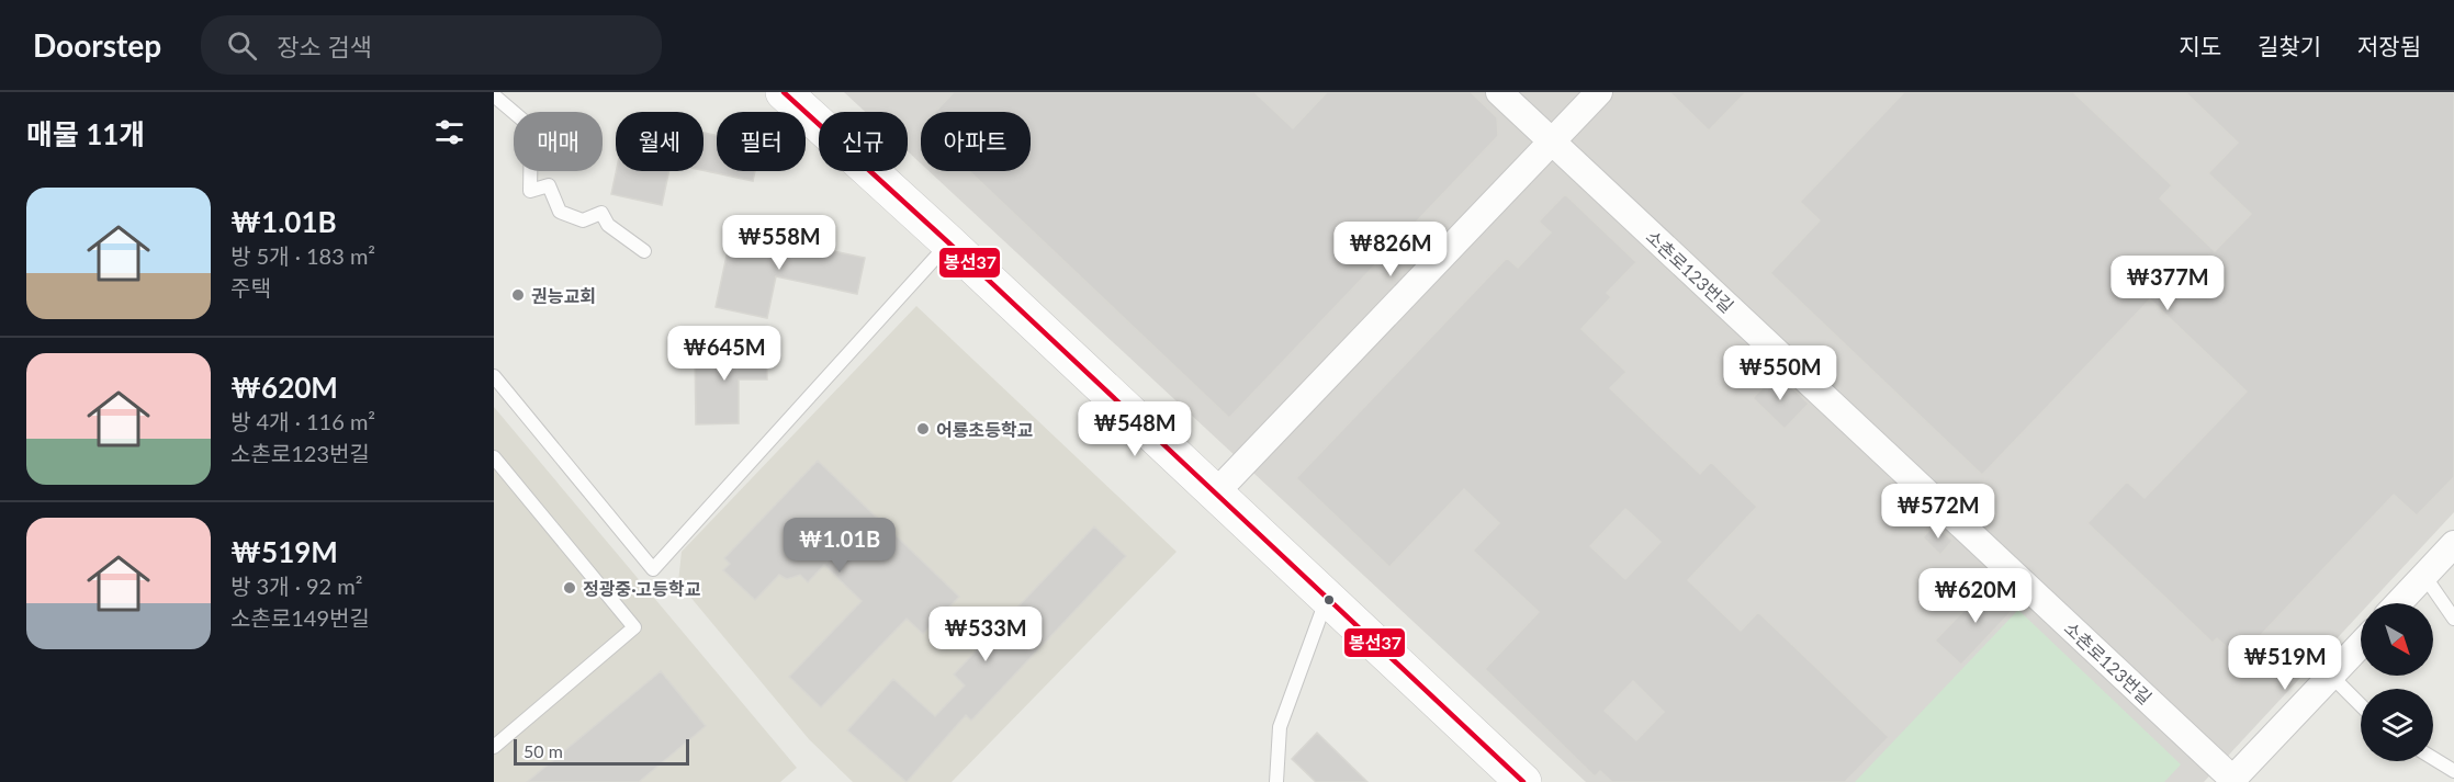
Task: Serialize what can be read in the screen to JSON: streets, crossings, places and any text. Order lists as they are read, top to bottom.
{
  "streets": {
    "street": ["소촌로123번길"]
  },
  "places": ["권능교회", "어룡초등학교", "정광중·고등학교"],
  "lines": ["transit line 봉선37"],
  "scale_bar": "50 m",
  "north": "bottom right",
  "page": {
    "header": "Doorstep",
    "search": "장소 검색",
    "nav": ["지도", "길찾기", "저장됨"],
    "heading": "매물 11개",
    "chip": [
      "매매",
      "월세",
      "필터",
      "신규",
      "아파트"
    ],
    "list": [
      {
        "name": "₩1.01B",
        "note": "방 5개 · 183 m² · 주택"
      },
      {
        "name": "₩620M",
        "note": "방 4개 · 116 m² · 소촌로123번길"
      },
      {
        "name": "₩519M",
        "note": "방 3개 · 92 m² · 소촌로149번길"
      }
    ],
    "price": [
      "₩558M",
      "₩826M",
      "₩377M",
      "₩645M",
      "₩550M",
      "₩548M",
      "₩572M",
      "₩1.01B",
      "₩620M",
      "₩533M",
      "₩519M"
    ],
    "scale": "50 m"
  }
}
